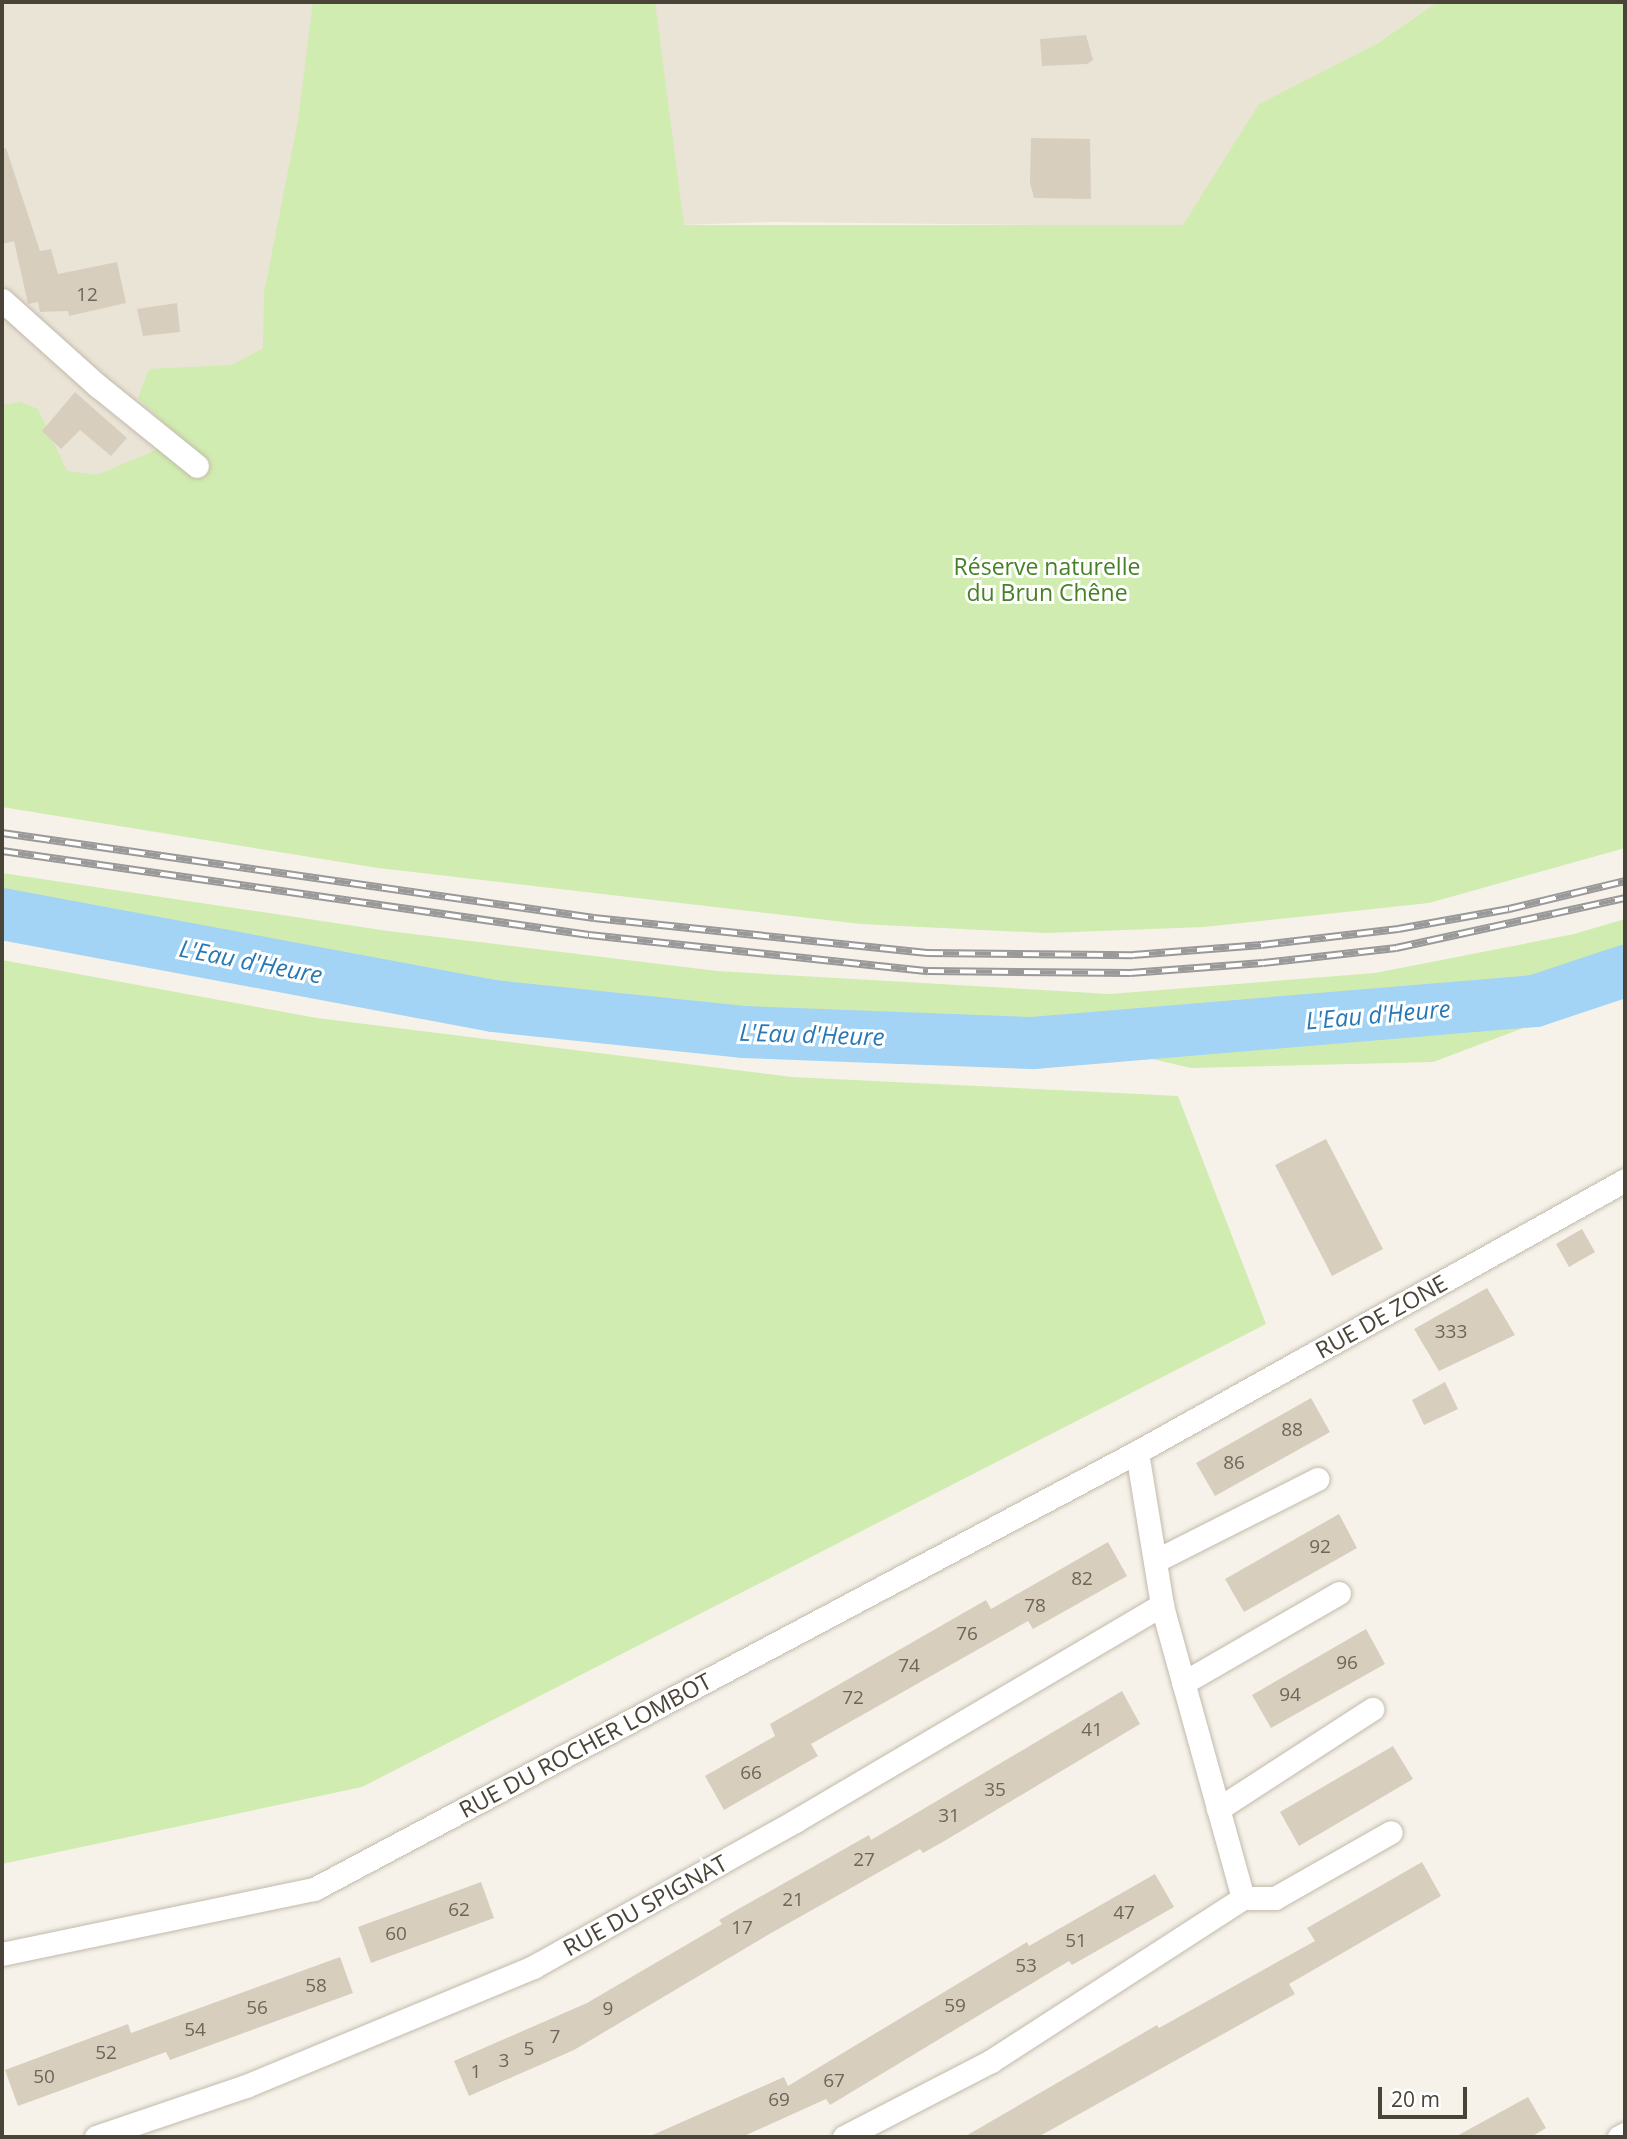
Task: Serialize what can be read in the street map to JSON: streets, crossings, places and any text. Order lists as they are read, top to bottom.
{
  "streets": {
    "street": ["RUE DE ZONE", "RUE DU ROCHER LOMBOT", "RUE DU SPIGNAT"]
  },
  "crossings": [
    ["RUE DE ZONE", "RUE DU ROCHER LOMBOT"]
  ],
  "water": ["L'Eau d'Heure"],
  "parks": ["Réserve naturelle du Brun Chêne"],
  "house_numbers": [
    "12",
    "333",
    "88",
    "86",
    "92",
    "82",
    "78",
    "76",
    "96",
    "74",
    "94",
    "72",
    "41",
    "66",
    "35",
    "31",
    "27",
    "21",
    "62",
    "47",
    "17",
    "60",
    "51",
    "53",
    "58",
    "59",
    "56",
    "9",
    "54",
    "7",
    "5",
    "52",
    "3",
    "1",
    "50",
    "67",
    "69"
  ],
  "scale_bar": "20 m"
}
